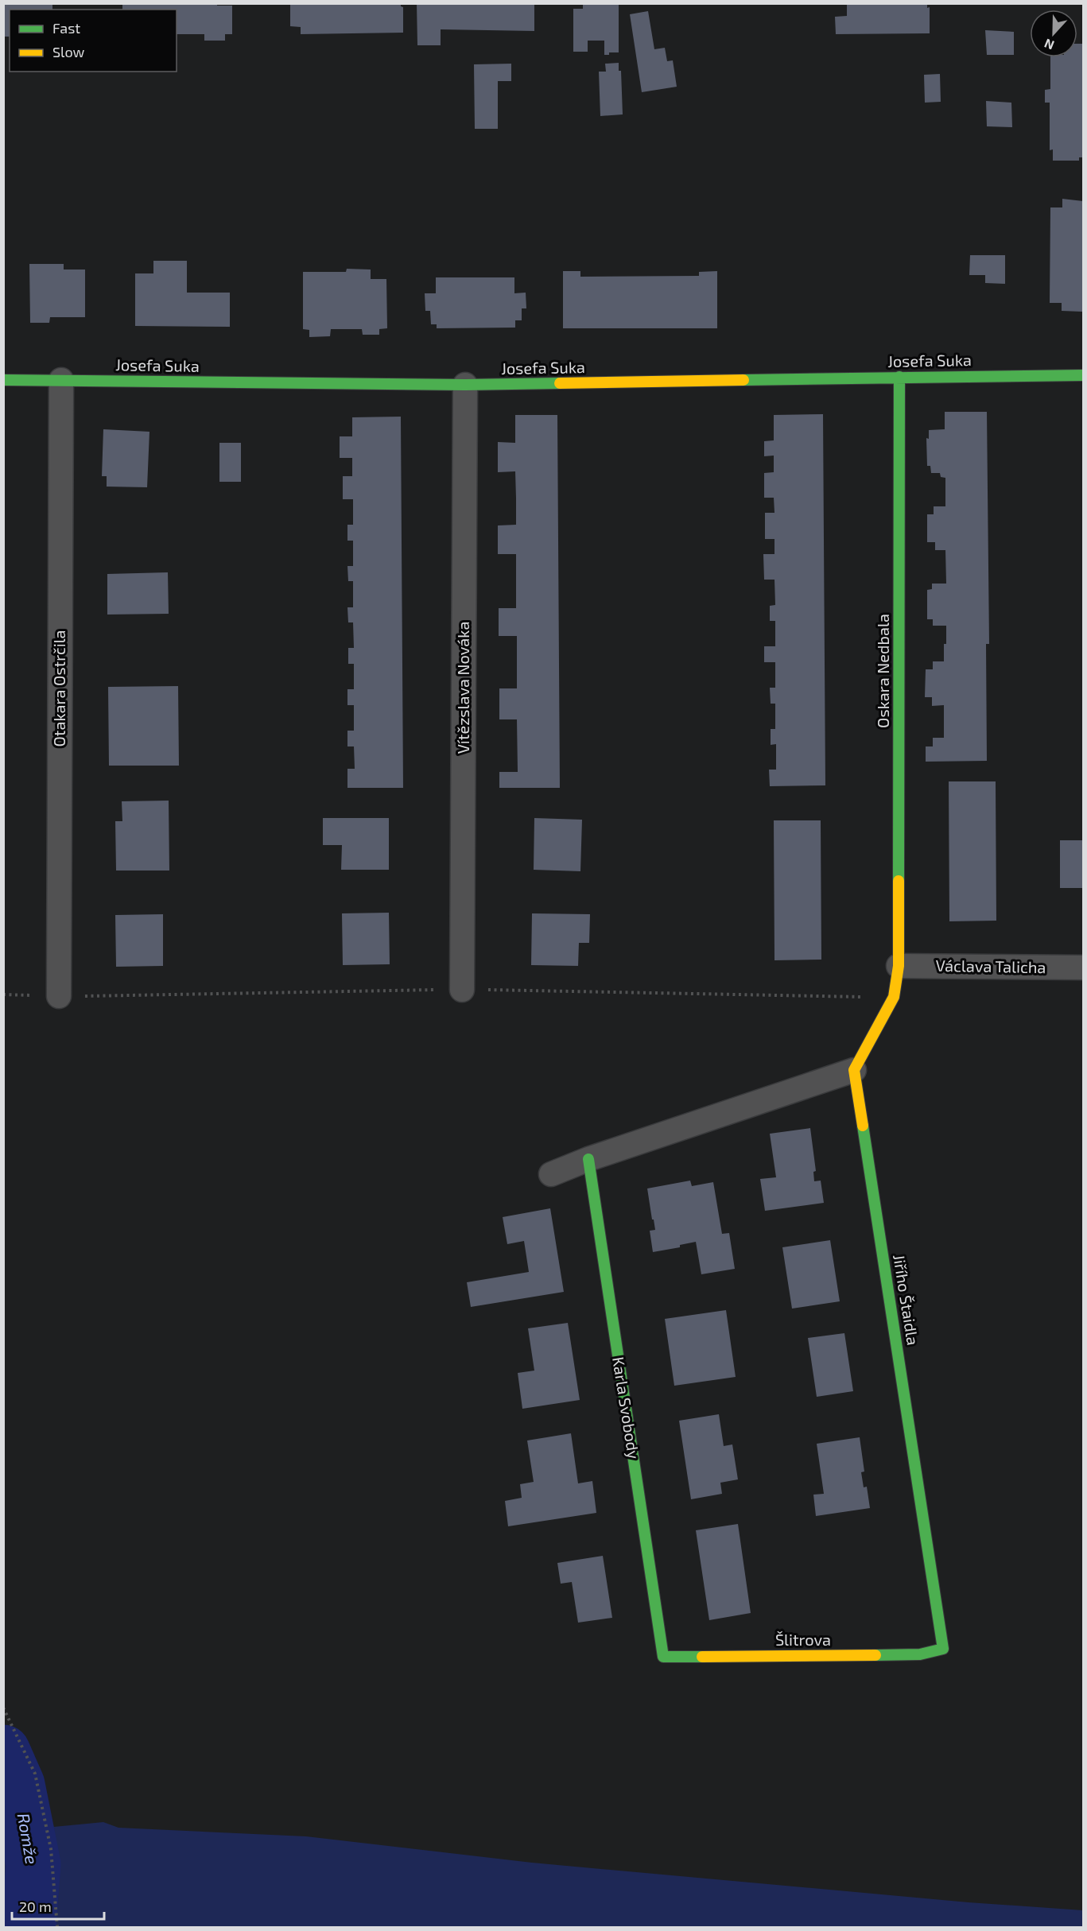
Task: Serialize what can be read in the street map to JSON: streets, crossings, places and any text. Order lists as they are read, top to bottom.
{
  "streets": {
    "street": [
      "Josefa Suka",
      "Oskara Nedbala",
      "Vítězslava Nováka",
      "Otakara Ostrčila",
      "Václava Talicha",
      "Jiřího Štaidla",
      "Karla Svobody",
      "Šlitrova"
    ]
  },
  "crossings": [
    ["Josefa Suka", "Oskara Nedbala"],
    ["Josefa Suka", "Vítězslava Nováka"],
    ["Josefa Suka", "Otakara Ostrčila"],
    ["Oskara Nedbala", "Václava Talicha"],
    ["Jiřího Štaidla", "Šlitrova"],
    ["Karla Svobody", "Šlitrova"]
  ],
  "water": ["Romže"],
  "legend": ["Fast", "Slow"],
  "scale_bar": "20 m",
  "north": "bottom"
}
